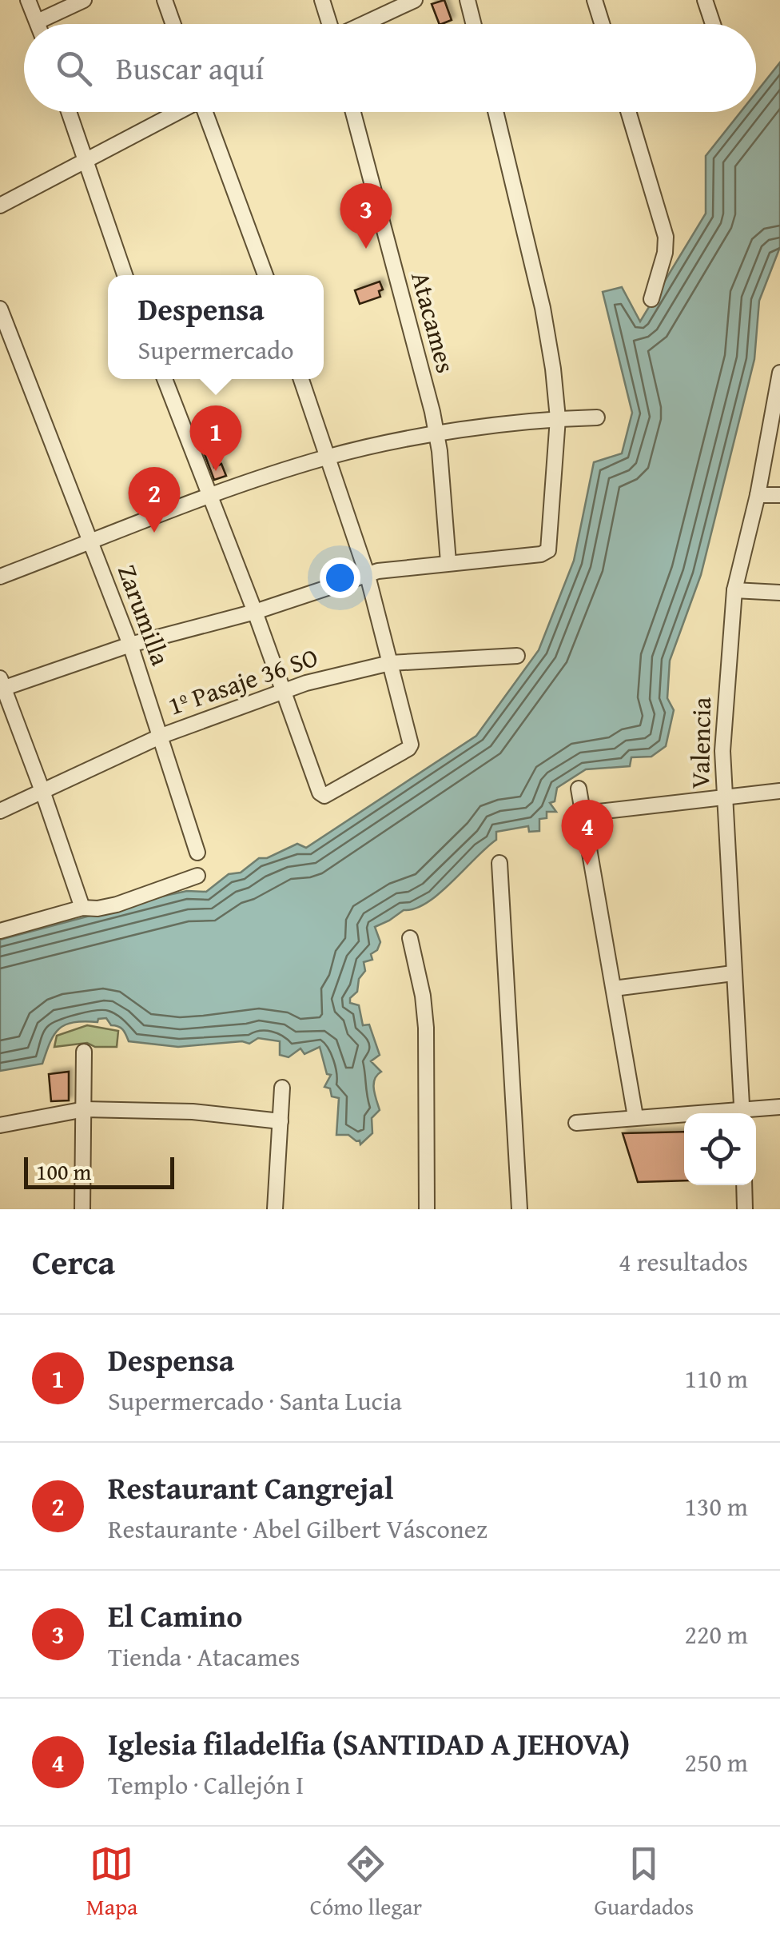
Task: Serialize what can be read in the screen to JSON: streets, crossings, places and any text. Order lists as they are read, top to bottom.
{
  "streets": {
    "street": [
      "Atacames",
      "Zarumilla",
      "1º Pasaje 36 SO",
      "Valencia"
    ]
  },
  "crossings": [
    ["Zarumilla", "1º Pasaje 36 SO"]
  ],
  "scale_bar": "100 m",
  "page": {
    "search": "Buscar aquí",
    "pins": [
      "3",
      "1",
      "2",
      "4"
    ],
    "popup": ["Despensa", "Supermercado"],
    "scale": "100 m",
    "heading": ["Cerca", "4 resultados"],
    "list": [
      {
        "mark": "1",
        "name": "Despensa",
        "note": "Supermercado · Santa Lucia",
        "value": "110 m"
      },
      {
        "mark": "2",
        "name": "Restaurant Cangrejal",
        "note": "Restaurante · Abel Gilbert Vásconez",
        "value": "130 m"
      },
      {
        "mark": "3",
        "name": "El Camino",
        "note": "Tienda · Atacames",
        "value": "220 m"
      },
      {
        "mark": "4",
        "name": "Iglesia filadelfia (SANTIDAD A JEHOVA)",
        "note": "Templo · Callejón I",
        "value": "250 m"
      }
    ],
    "nav": ["Mapa", "Cómo llegar", "Guardados"]
  }
}
